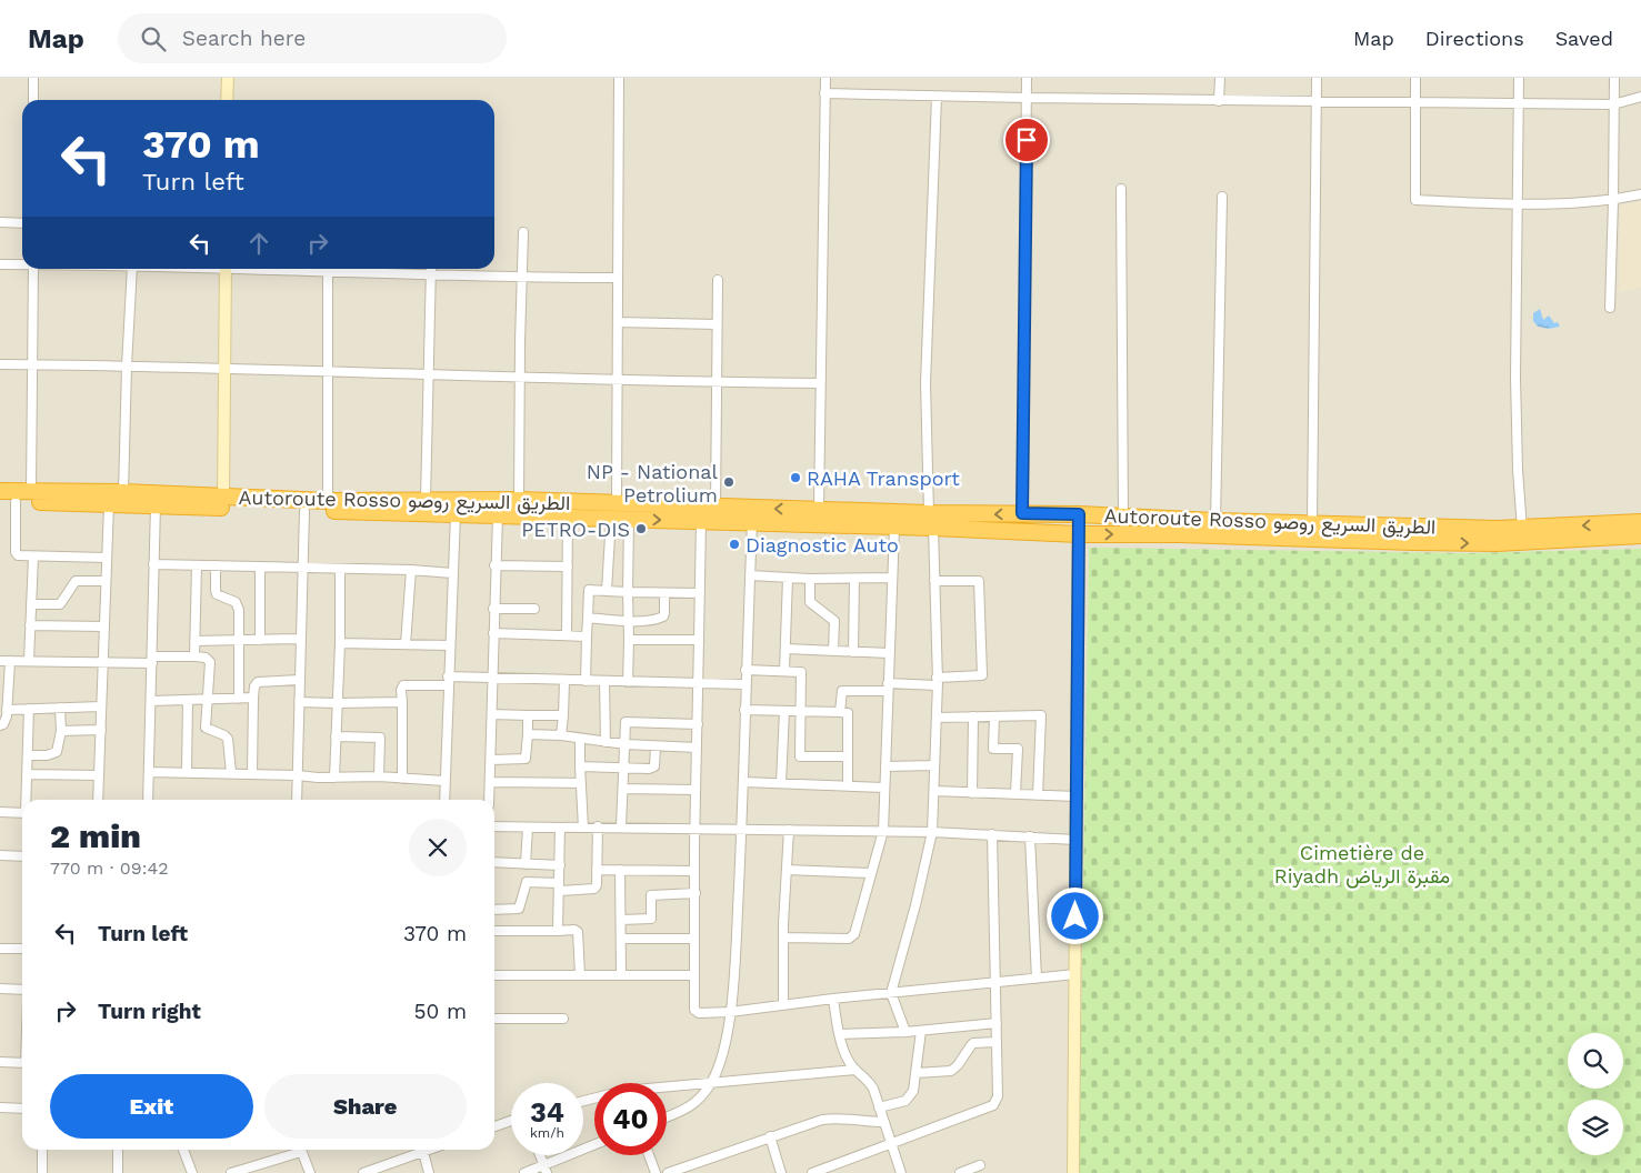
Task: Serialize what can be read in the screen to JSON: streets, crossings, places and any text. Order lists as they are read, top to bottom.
{
  "streets": {
    "highway": ["Autoroute Rosso الطريق السريع روصو"]
  },
  "parks": ["Cimetière de Riyadh مقبرة الرياض"],
  "places": [
    "RAHA Transport",
    "NP - National Petrolium",
    "PETRO-DIS",
    "Diagnostic Auto"
  ],
  "page": {
    "header": "Map",
    "search": "Search here",
    "nav": ["Map", "Directions", "Saved"],
    "turn": ["370 m", "Turn left"],
    "heading": ["2 min", "770 m · 09:42"],
    "list": [
      {
        "name": "Turn left",
        "value": "370 m"
      },
      {
        "name": "Turn right",
        "value": "50 m"
      }
    ],
    "buttons": ["Exit", "Share"],
    "speed": "34 km/h",
    "limit": "40"
  }
}
